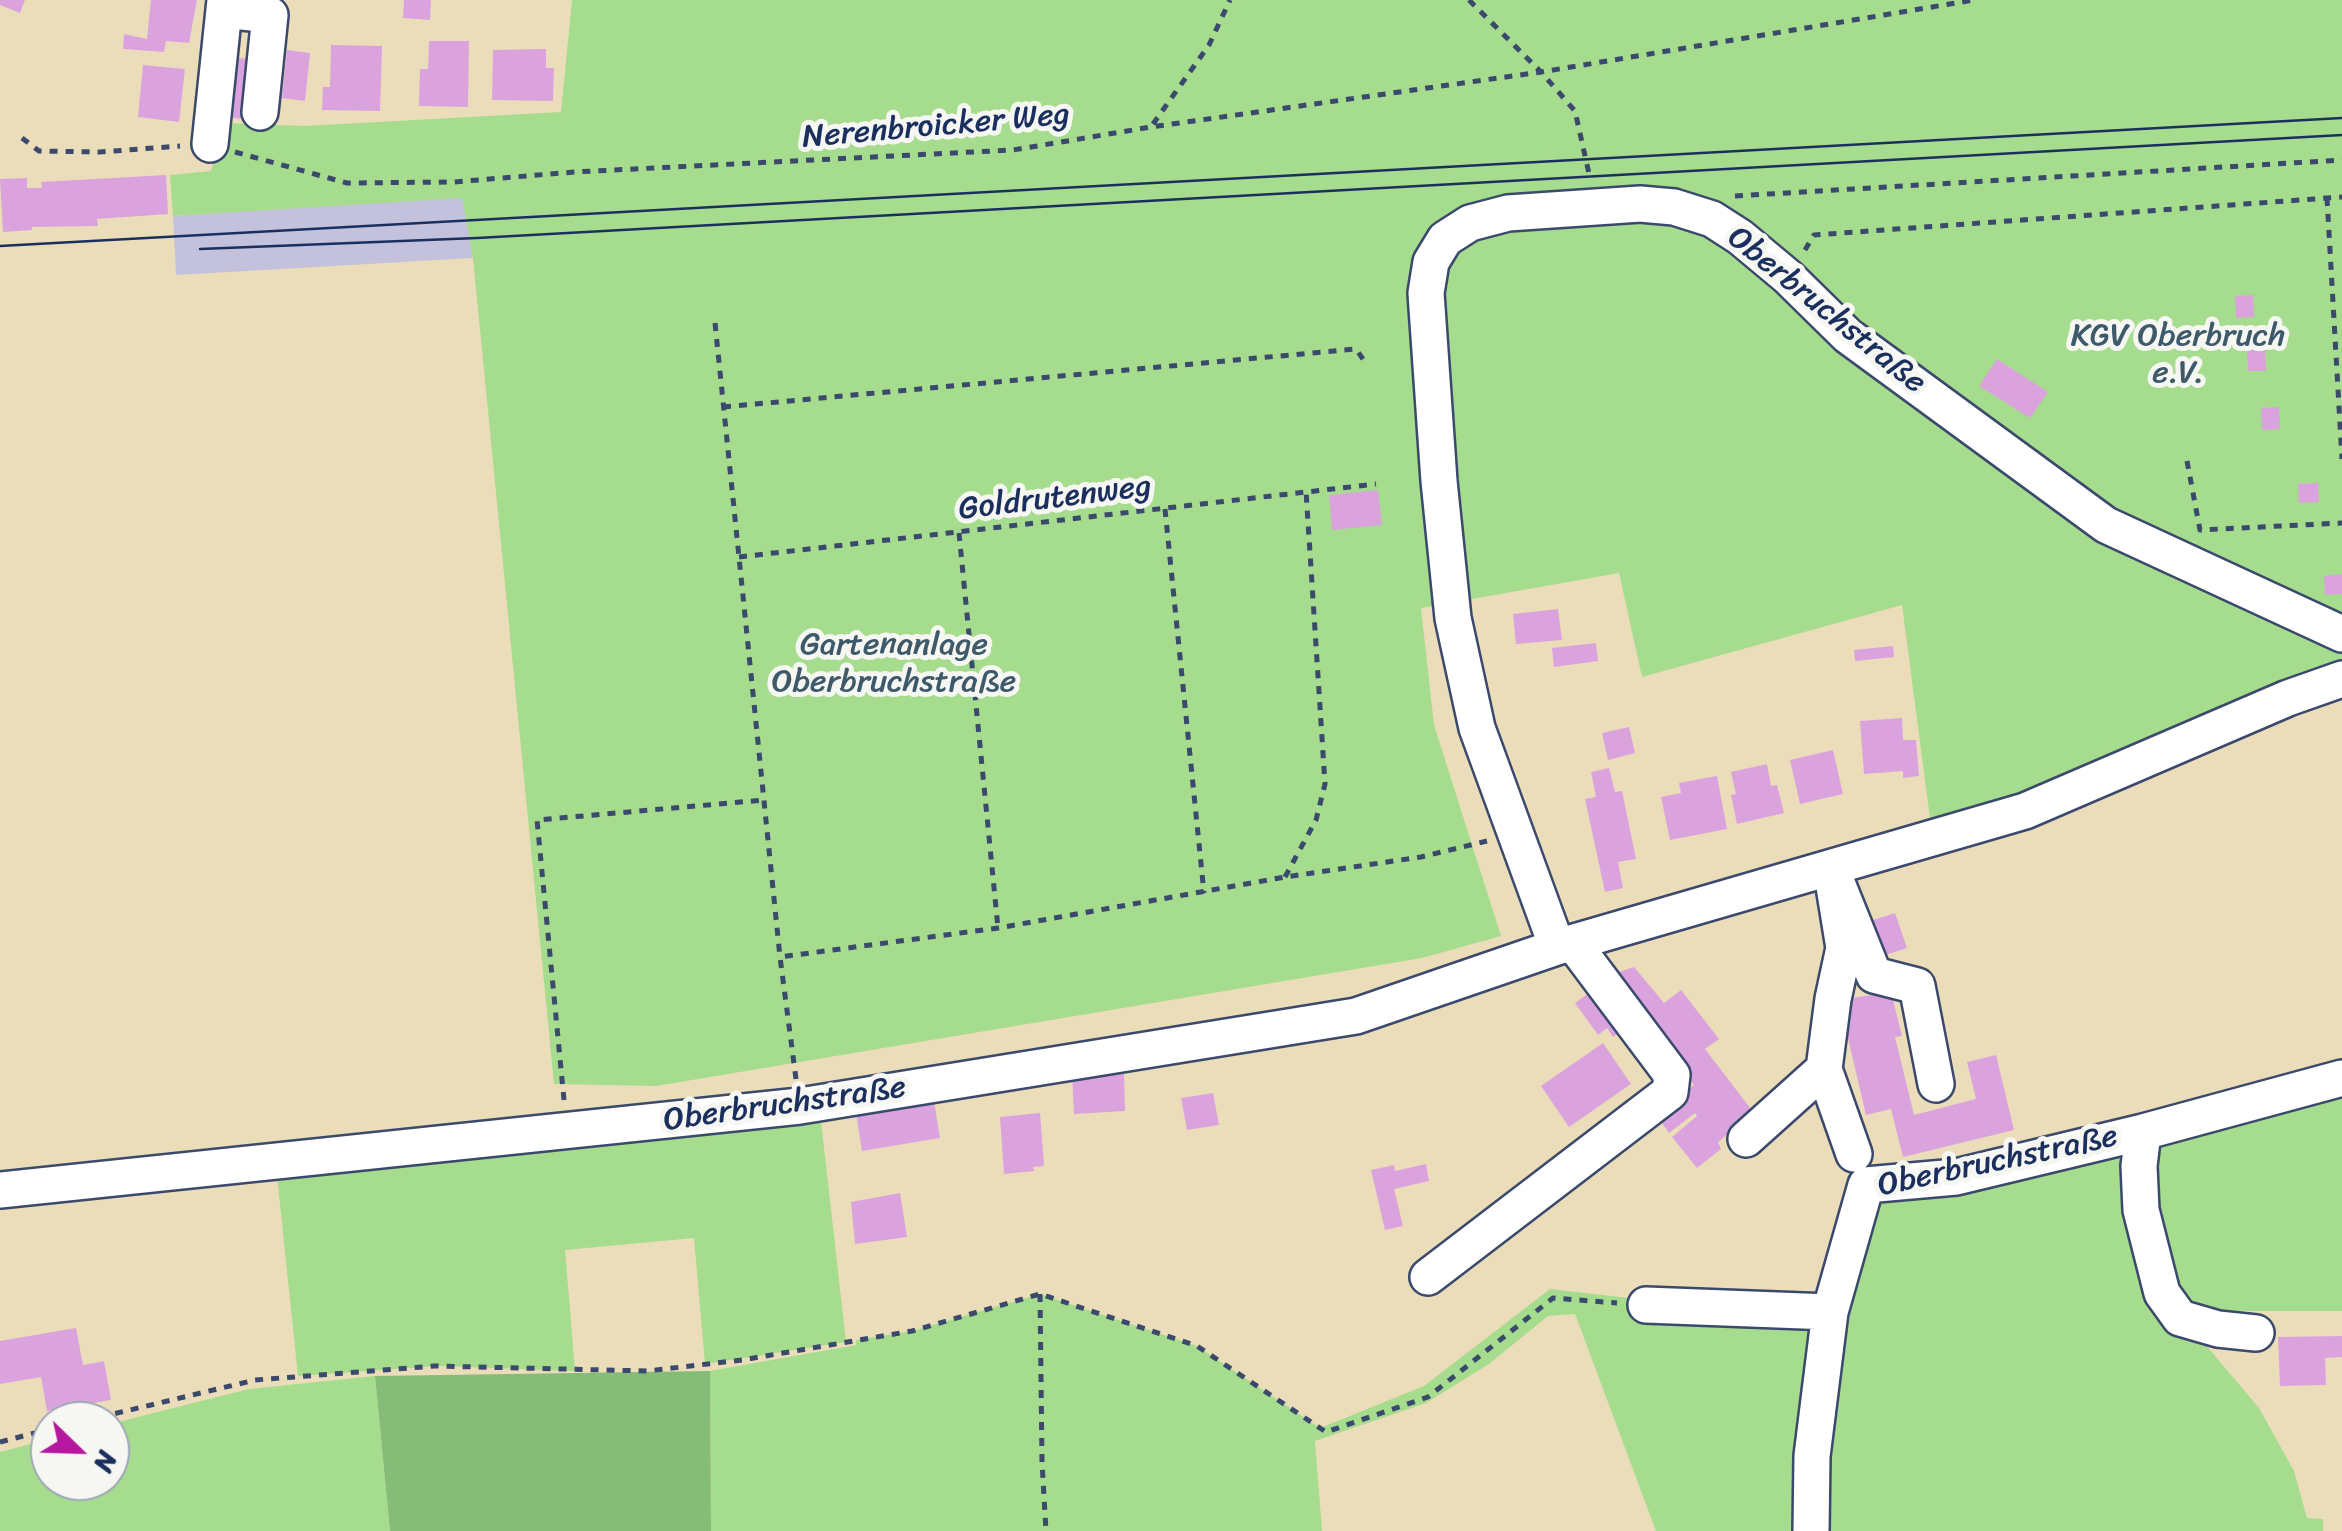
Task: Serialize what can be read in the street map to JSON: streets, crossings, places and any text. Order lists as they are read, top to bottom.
{
  "streets": {
    "street": ["Oberbruchstraße"],
    "path": ["Nerenbroicker Weg", "Goldrutenweg"]
  },
  "parks": ["KGV Oberbruch e.V.", "Gartenanlage Oberbruchstraße"],
  "north": "bottom right"
}
